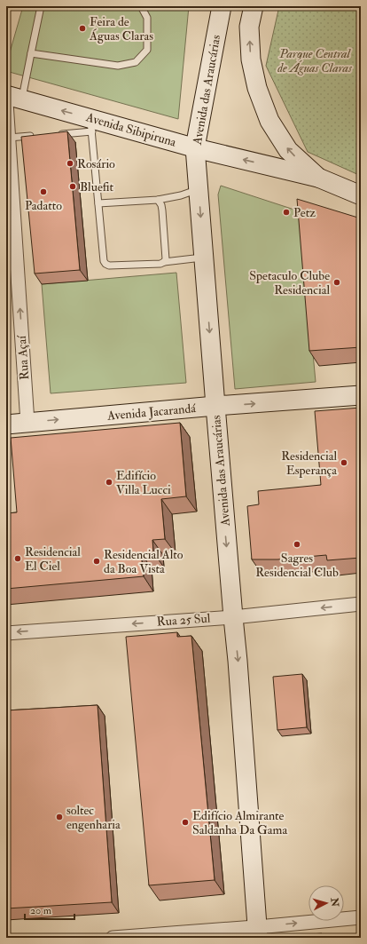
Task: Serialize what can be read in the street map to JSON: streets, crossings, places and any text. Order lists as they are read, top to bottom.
{
  "streets": {
    "main road": ["Avenida das Araucárias", "Avenida Sibipiruna", "Avenida Jacarandá"],
    "street": ["Rua Açaí", "Rua 25 Sul"]
  },
  "crossings": [
    ["Avenida das Araucárias", "Avenida Sibipiruna"],
    ["Avenida das Araucárias", "Avenida Jacarandá"],
    ["Avenida das Araucárias", "Rua 25 Sul"],
    ["Avenida Sibipiruna", "Rua Açaí"],
    ["Rua Açaí", "Avenida Jacarandá"]
  ],
  "one_way": [
    "Avenida das Araucárias",
    "Avenida Sibipiruna",
    "Rua Açaí",
    "Avenida Jacarandá",
    "Rua 25 Sul"
  ],
  "parks": ["Parque Central de Águas Claras"],
  "places": [
    "Feira de Águas Claras",
    "Rosário",
    "Bluefit",
    "Padatto",
    "Petz",
    "Spetaculo Clube Residencial",
    "Residencial Esperança",
    "Edifício Villa Lucci",
    "Sagres Residencial Club",
    "Residencial El Ciel",
    "Residencial Alto da Boa Vista",
    "soltec engenharia",
    "Edifício Almirante Saldanha Da Gama"
  ],
  "scale_bar": "20 m",
  "north": "right"
}
